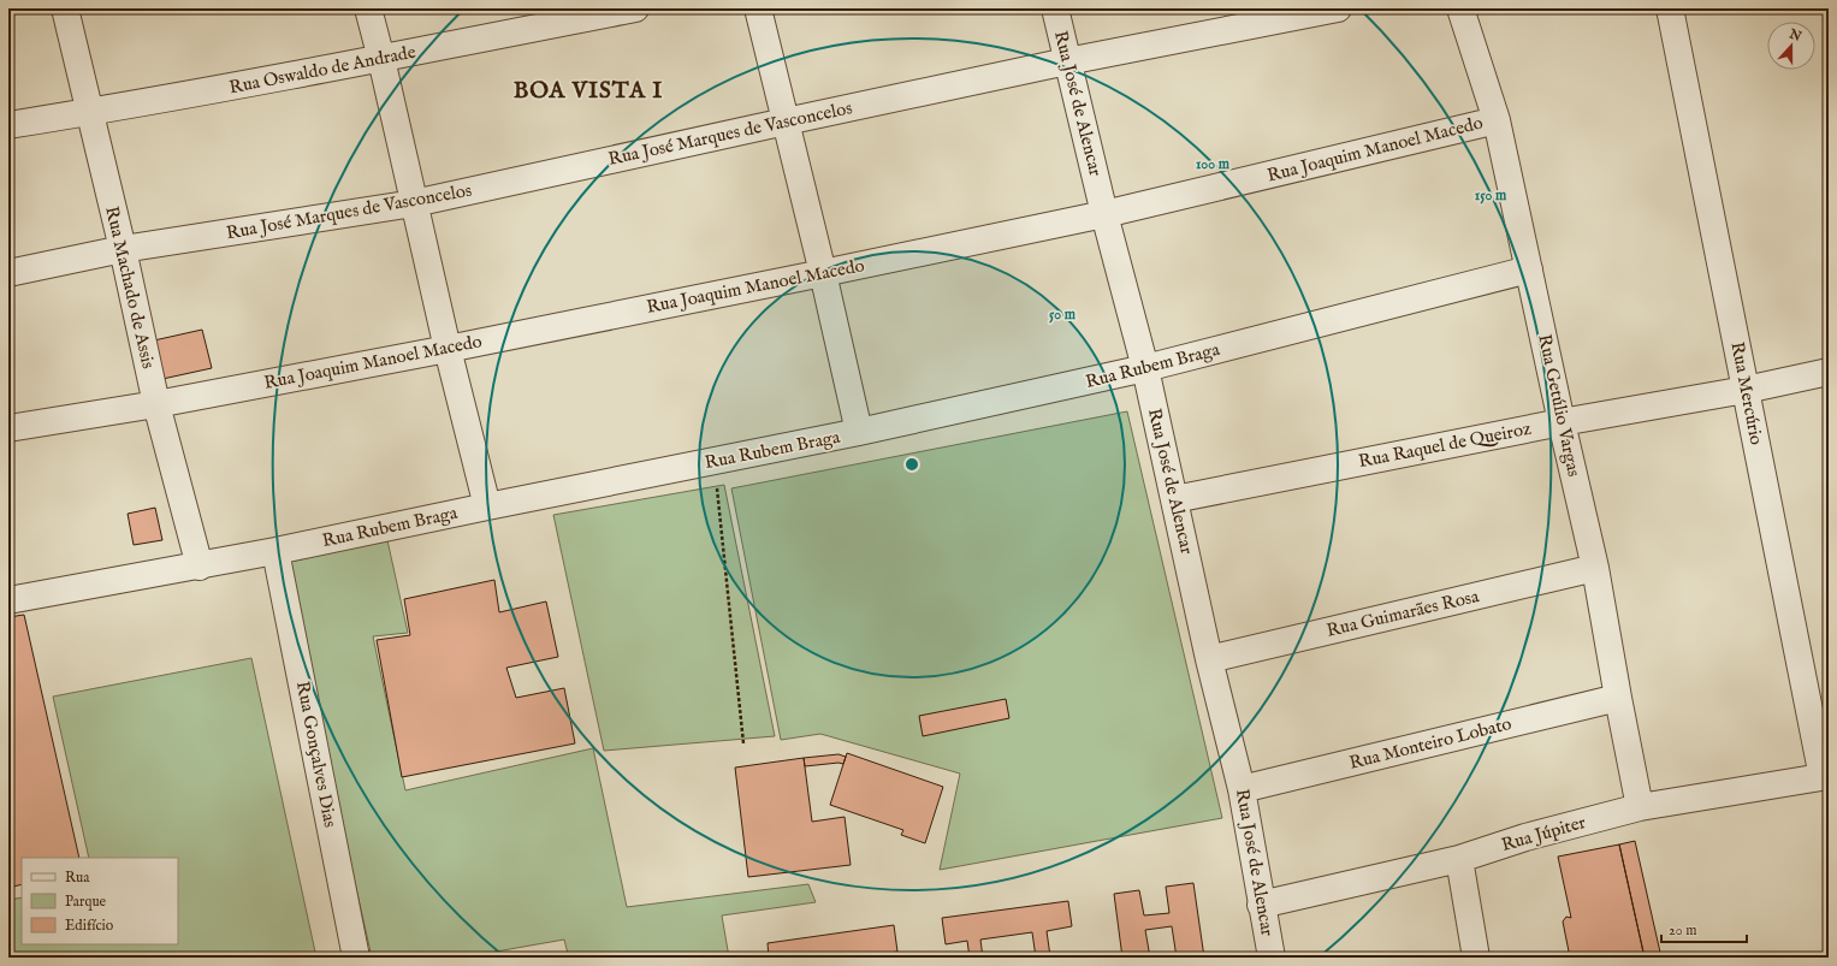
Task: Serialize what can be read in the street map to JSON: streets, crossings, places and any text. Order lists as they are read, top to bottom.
{
  "streets": {
    "street": [
      "Rua Oswaldo de Andrade",
      "Rua José de Alencar",
      "Rua José Marques de Vasconcelos",
      "Rua Joaquim Manoel Macedo",
      "Rua Machado de Assis",
      "Rua Rubem Braga",
      "Rua Mercúrio",
      "Rua Getúlio Vargas",
      "Rua Raquel de Queiroz",
      "Rua Guimarães Rosa",
      "Rua Monteiro Lobato",
      "Rua Gonçalves Dias",
      "Rua Júpiter"
    ]
  },
  "crossings": [
    ["Rua Oswaldo de Andrade", "Rua Machado de Assis"],
    ["Rua José de Alencar", "Rua José Marques de Vasconcelos"],
    ["Rua José de Alencar", "Rua Joaquim Manoel Macedo"],
    ["Rua José de Alencar", "Rua Rubem Braga"],
    ["Rua José de Alencar", "Rua Raquel de Queiroz"],
    ["Rua José de Alencar", "Rua Guimarães Rosa"],
    ["Rua José de Alencar", "Rua Monteiro Lobato"],
    ["Rua José de Alencar", "Rua Júpiter"],
    ["Rua José Marques de Vasconcelos", "Rua Machado de Assis"],
    ["Rua Joaquim Manoel Macedo", "Rua Machado de Assis"],
    ["Rua Joaquim Manoel Macedo", "Rua Getúlio Vargas"],
    ["Rua Machado de Assis", "Rua Rubem Braga"],
    ["Rua Rubem Braga", "Rua Getúlio Vargas"],
    ["Rua Rubem Braga", "Rua Gonçalves Dias"],
    ["Rua Mercúrio", "Rua Raquel de Queiroz"],
    ["Rua Mercúrio", "Rua Júpiter"],
    ["Rua Getúlio Vargas", "Rua Raquel de Queiroz"],
    ["Rua Getúlio Vargas", "Rua Guimarães Rosa"],
    ["Rua Getúlio Vargas", "Rua Monteiro Lobato"],
    ["Rua Getúlio Vargas", "Rua Júpiter"]
  ],
  "districts": ["BOA VISTA I"],
  "legend": ["Rua", "Parque", "Edifício"],
  "scale_bar": "20 m",
  "north": "top",
  "rings": ["100 m", "150 m", "50 m"]
}
